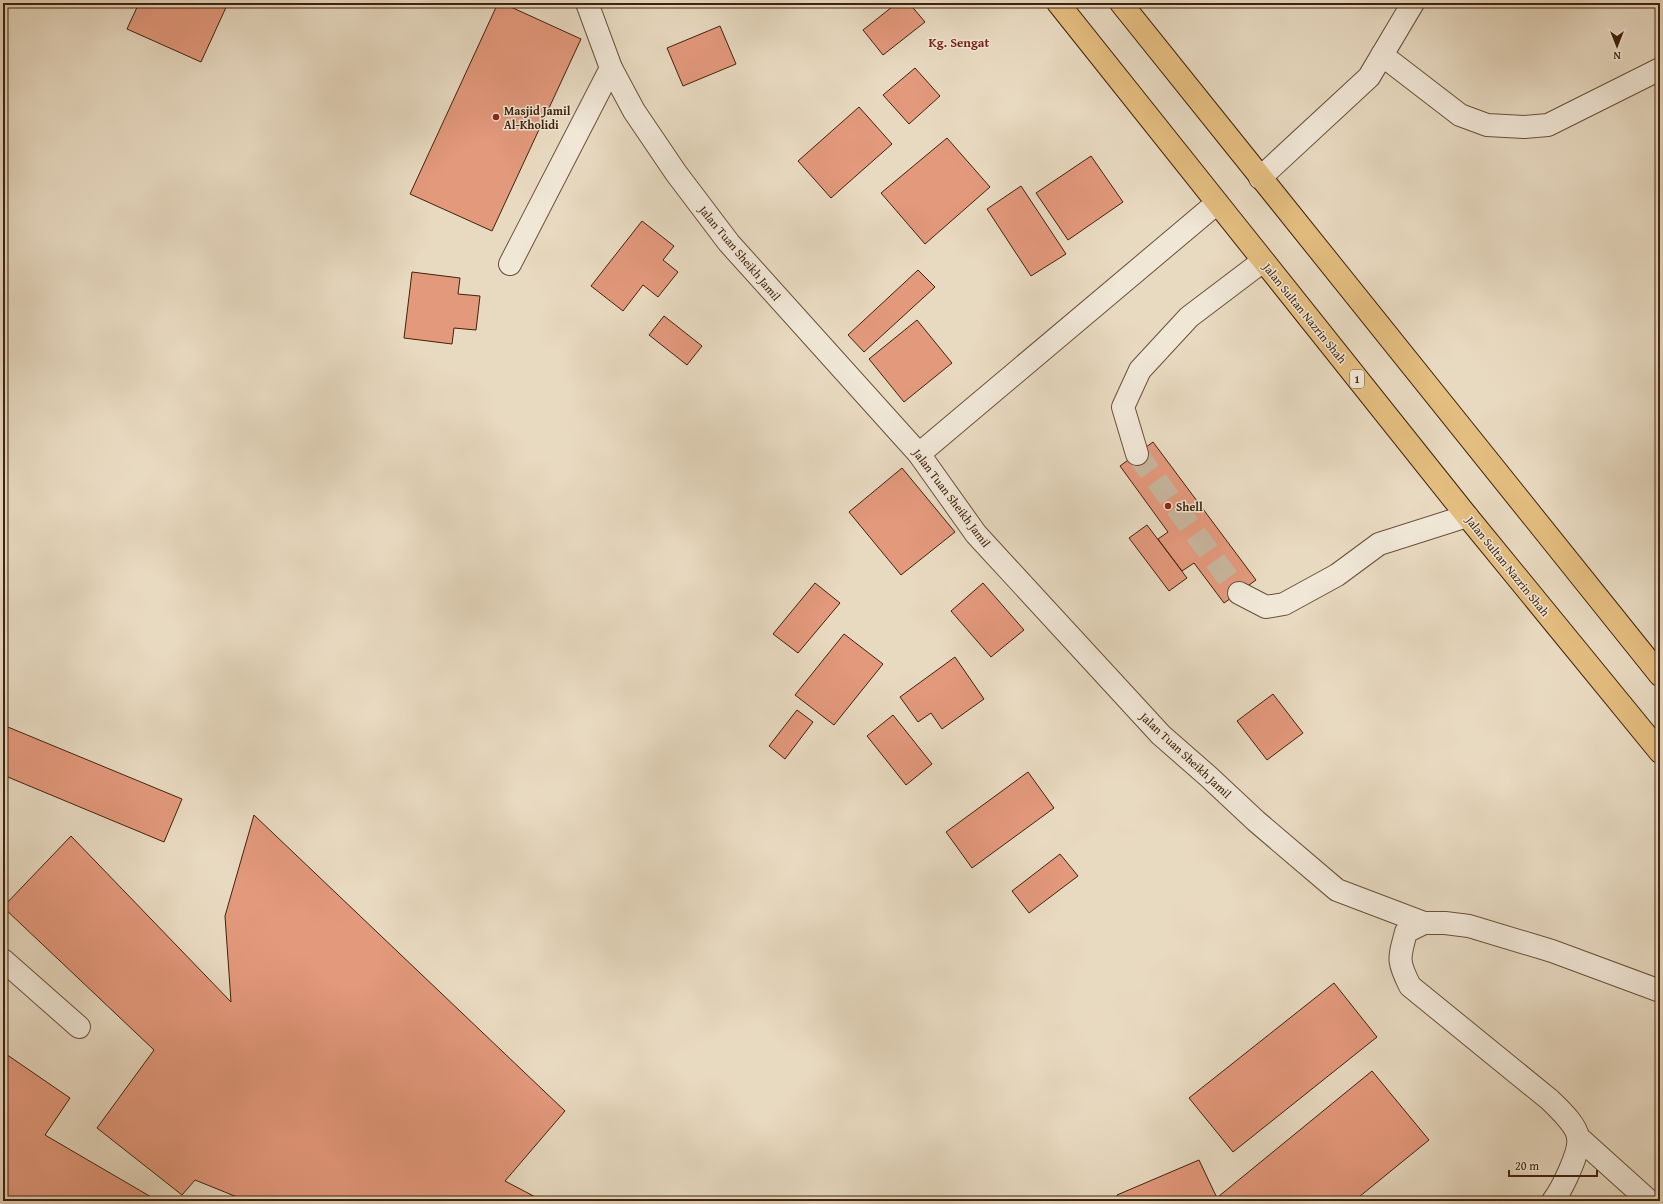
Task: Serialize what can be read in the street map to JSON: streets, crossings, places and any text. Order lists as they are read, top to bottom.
{
  "streets": {
    "highway": ["Jalan Sultan Nazrin Shah", "1"],
    "street": ["Jalan Tuan Sheikh Jamil"]
  },
  "districts": ["Kg. Sengat"],
  "places": ["Masjid Jamil Al-Kholidi", "Shell"],
  "scale_bar": "20 m",
  "north": "bottom"
}
